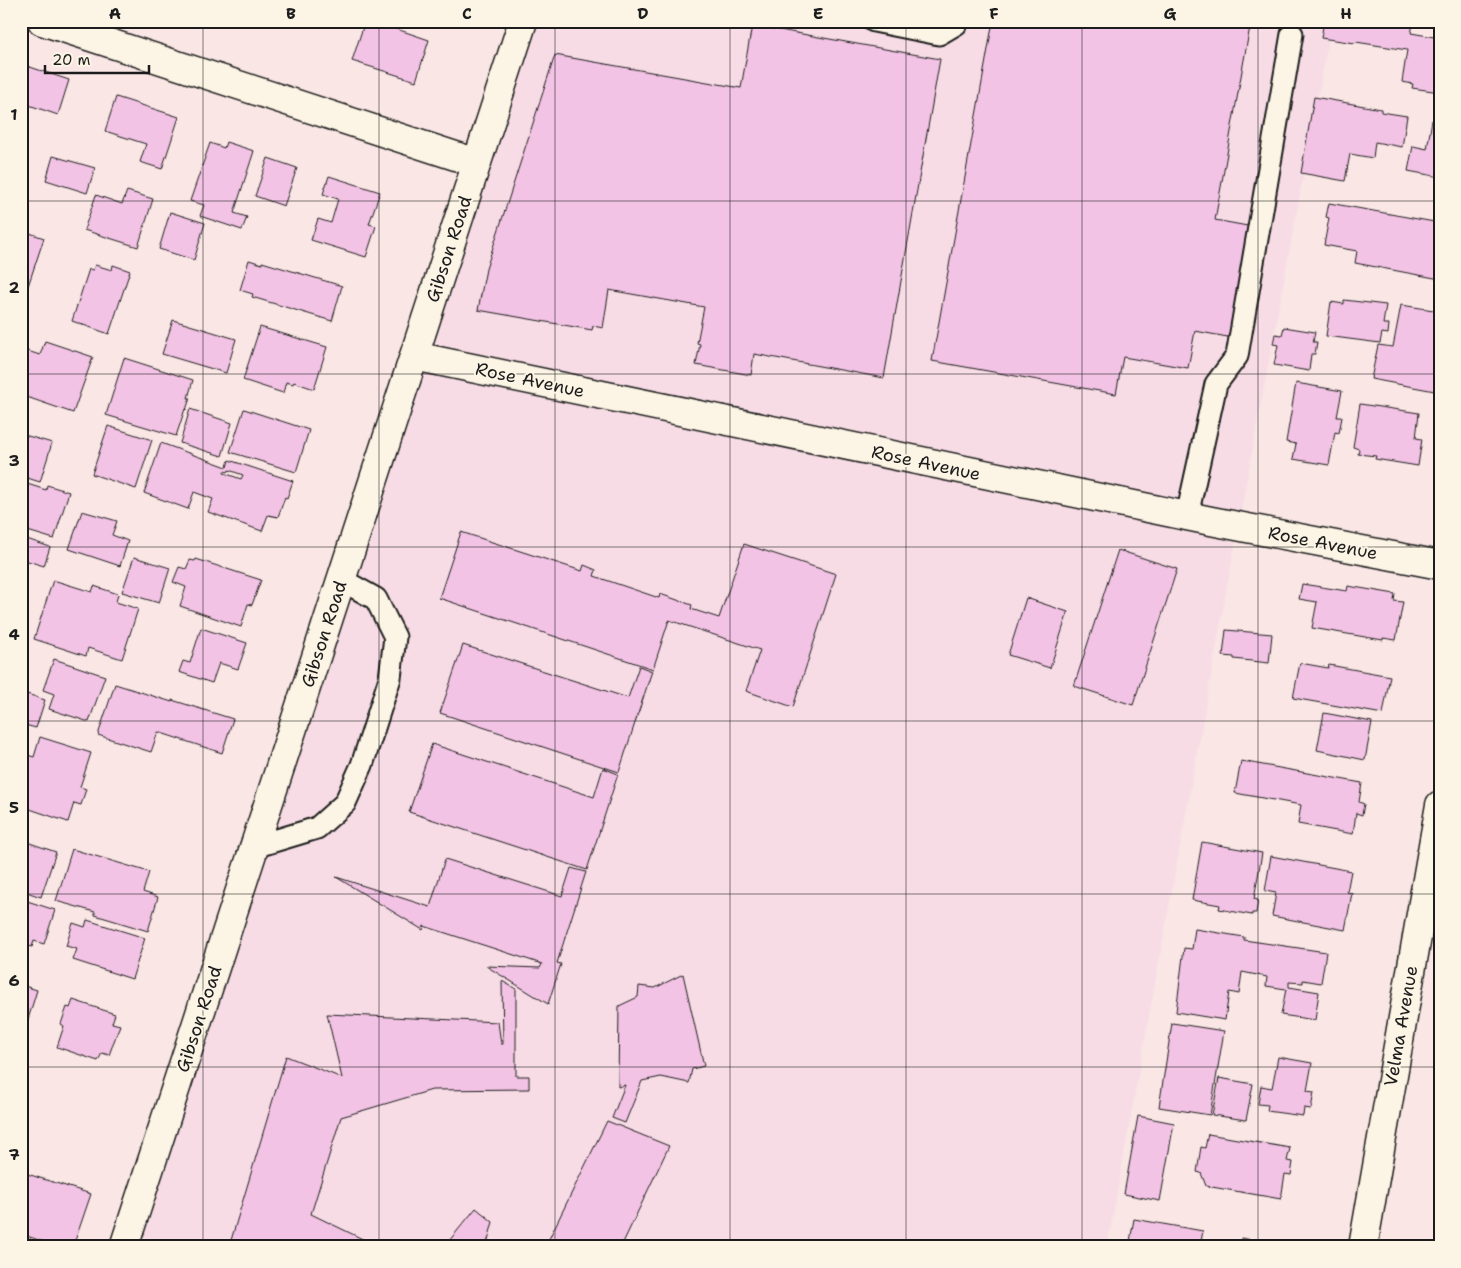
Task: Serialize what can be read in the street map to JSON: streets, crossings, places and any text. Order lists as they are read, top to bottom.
{
  "streets": {
    "street": ["Gibson Road", "Rose Avenue", "Velma Avenue"]
  },
  "crossings": [
    ["Gibson Road", "Rose Avenue"]
  ],
  "scale_bar": "20 m",
  "grid": {
    "columns": [
      "A",
      "B",
      "C",
      "D",
      "E",
      "F",
      "G",
      "H"
    ],
    "rows": [
      "1",
      "2",
      "3",
      "4",
      "5",
      "6",
      "7"
    ]
  }
}
